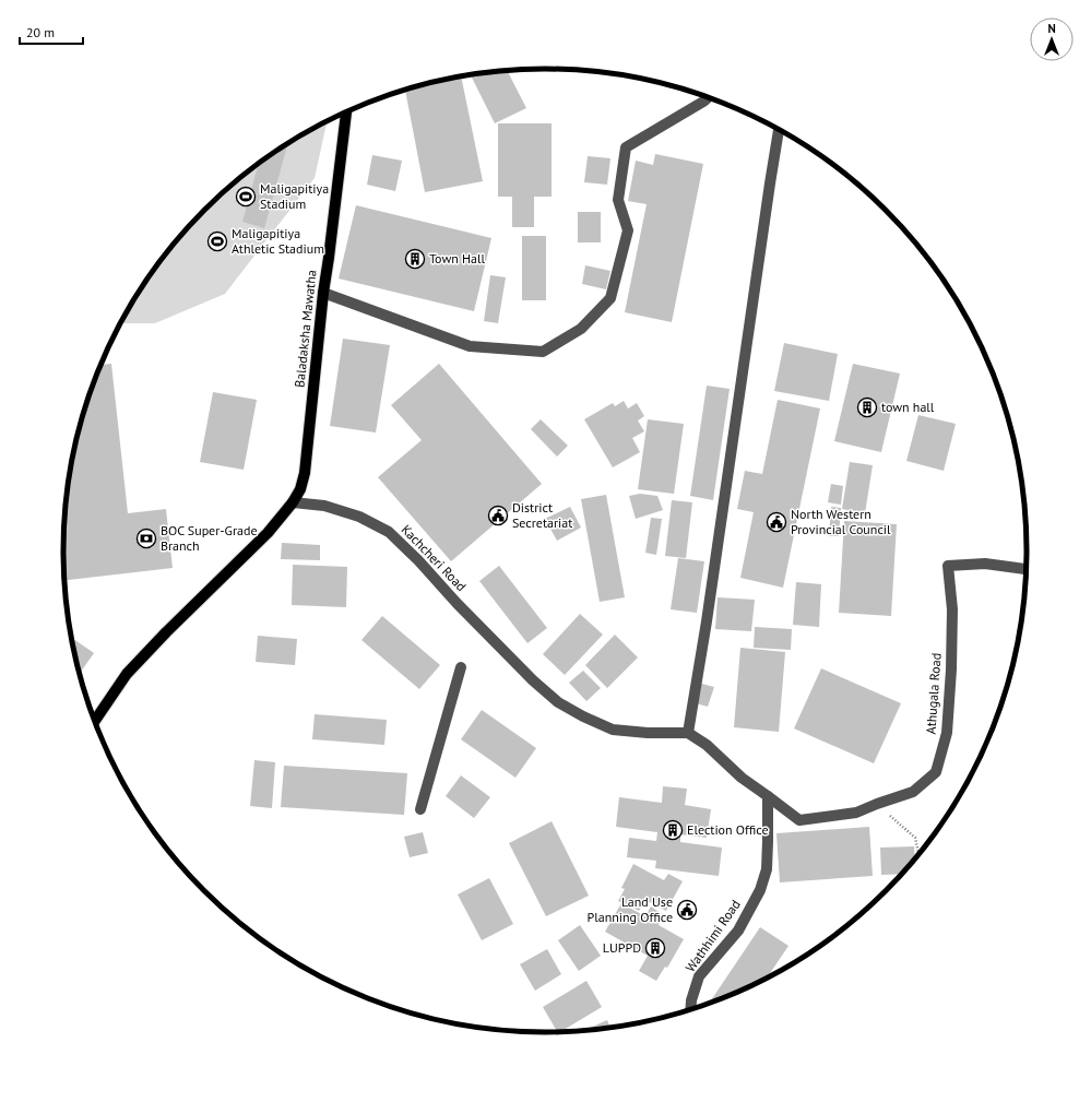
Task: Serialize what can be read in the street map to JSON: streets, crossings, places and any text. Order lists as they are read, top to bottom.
{
  "streets": {
    "main road": ["Baladaksha Mawatha"],
    "street": ["Kachcheri Road", "Athugala Road", "Wathhimi Road"]
  },
  "crossings": [
    ["Baladaksha Mawatha", "Kachcheri Road"],
    ["Athugala Road", "Wathhimi Road"]
  ],
  "places": {
    "sports": ["Maligapitiya Stadium", "Maligapitiya Athletic Stadium"],
    "building": [
      "Town Hall",
      "town hall",
      "Election Office",
      "LUPPD"
    ],
    "public building": ["District Secretariat", "North Western Provincial Council", "Land Use Planning Office"],
    "bank": ["BOC Super-Grade Branch"]
  },
  "scale_bar": "20 m",
  "north": "top"
}
